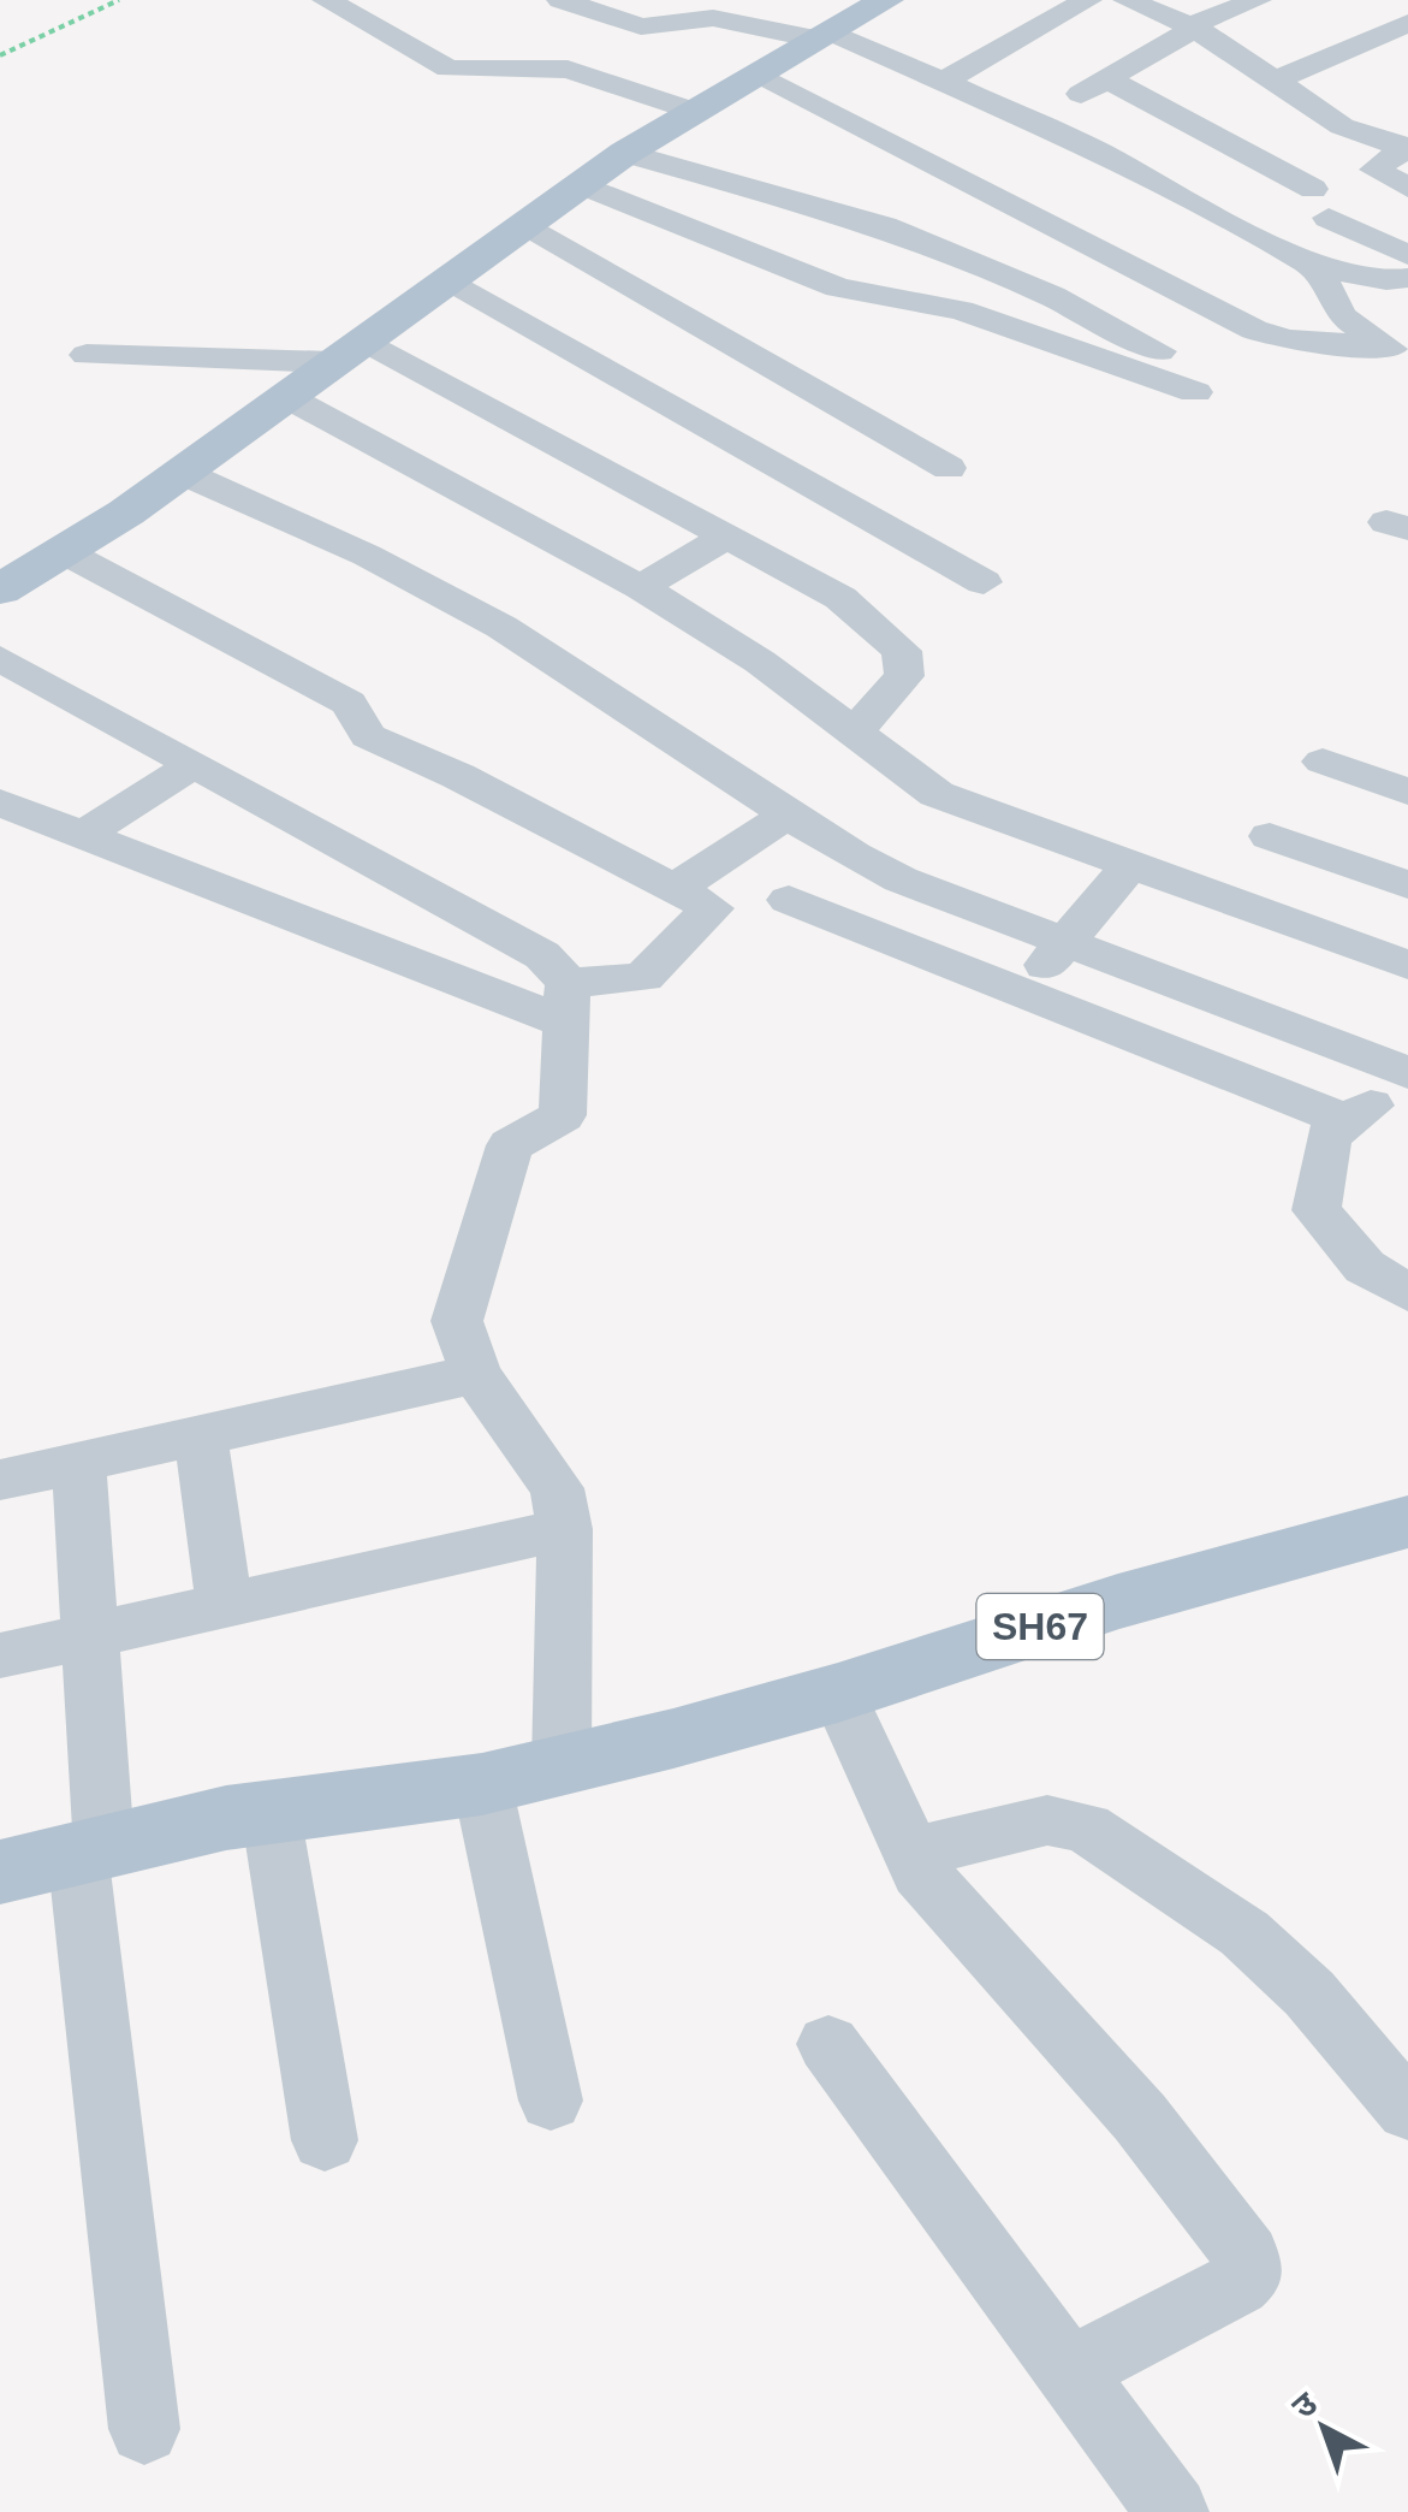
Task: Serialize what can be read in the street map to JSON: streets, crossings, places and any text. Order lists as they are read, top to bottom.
{
  "streets": {
    "main road": ["SH67"]
  },
  "north": "top left"
}
